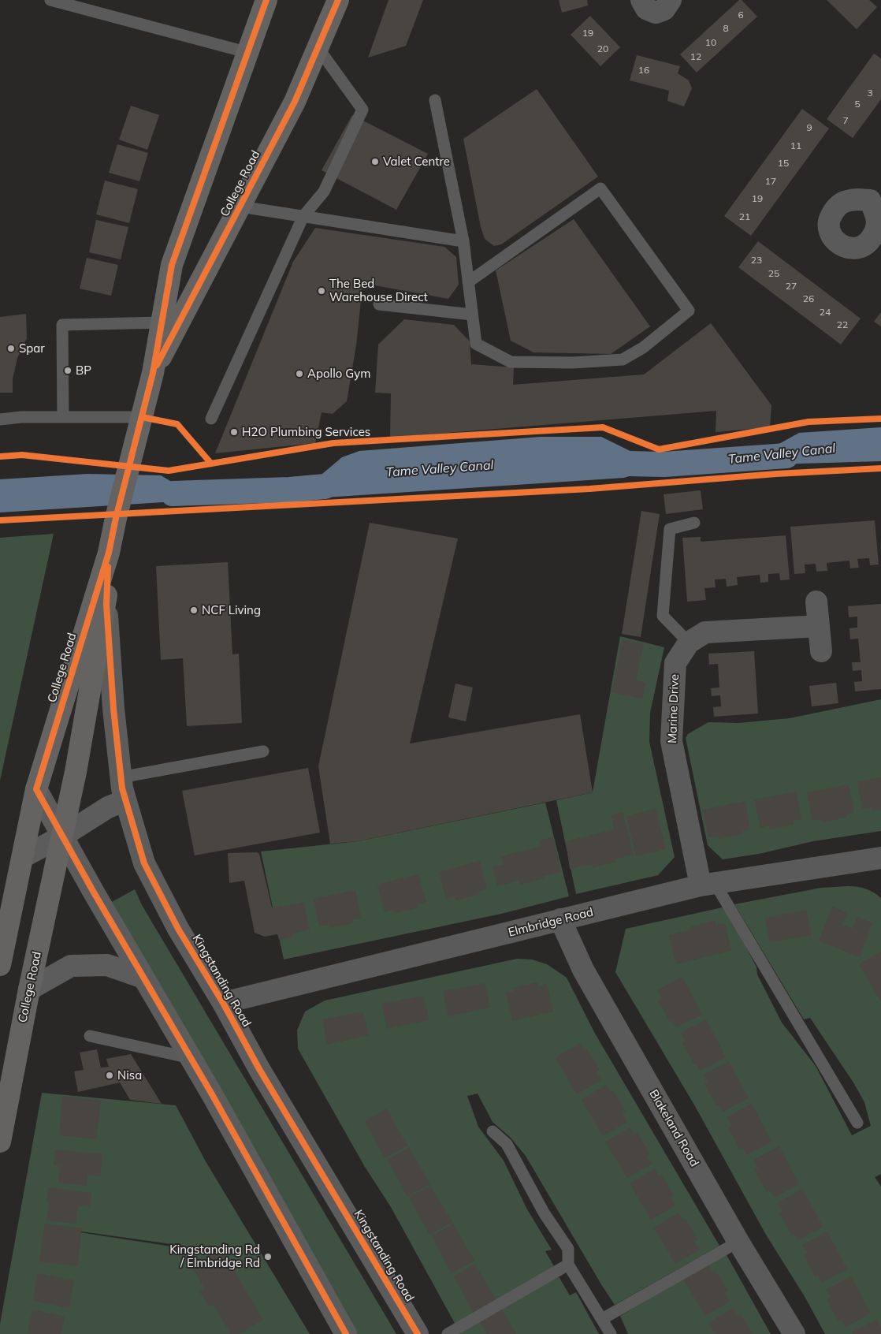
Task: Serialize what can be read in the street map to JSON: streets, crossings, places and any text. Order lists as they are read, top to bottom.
{
  "streets": {
    "main road": ["College Road", "Kingstanding Road"],
    "street": ["Marine Drive", "Elmbridge Road", "Blakeland Road"]
  },
  "crossings": [
    ["College Road", "Kingstanding Road"],
    ["Marine Drive", "Elmbridge Road"],
    ["Elmbridge Road", "Kingstanding Road"],
    ["Elmbridge Road", "Blakeland Road"]
  ],
  "water": ["Tame Valley Canal"],
  "places": [
    "Valet Centre",
    "The Bed Warehouse Direct",
    "Spar",
    "BP",
    "Apollo Gym",
    "H2O Plumbing Services",
    "NCF Living",
    "Nisa",
    "Kingstanding Rd / Elmbridge Rd"
  ],
  "house_numbers": [
    "6",
    "8",
    "19",
    "10",
    "20",
    "12",
    "16",
    "3",
    "5",
    "7",
    "9",
    "11",
    "15",
    "17",
    "19",
    "21",
    "23",
    "25",
    "27",
    "26",
    "24",
    "22"
  ]
}
